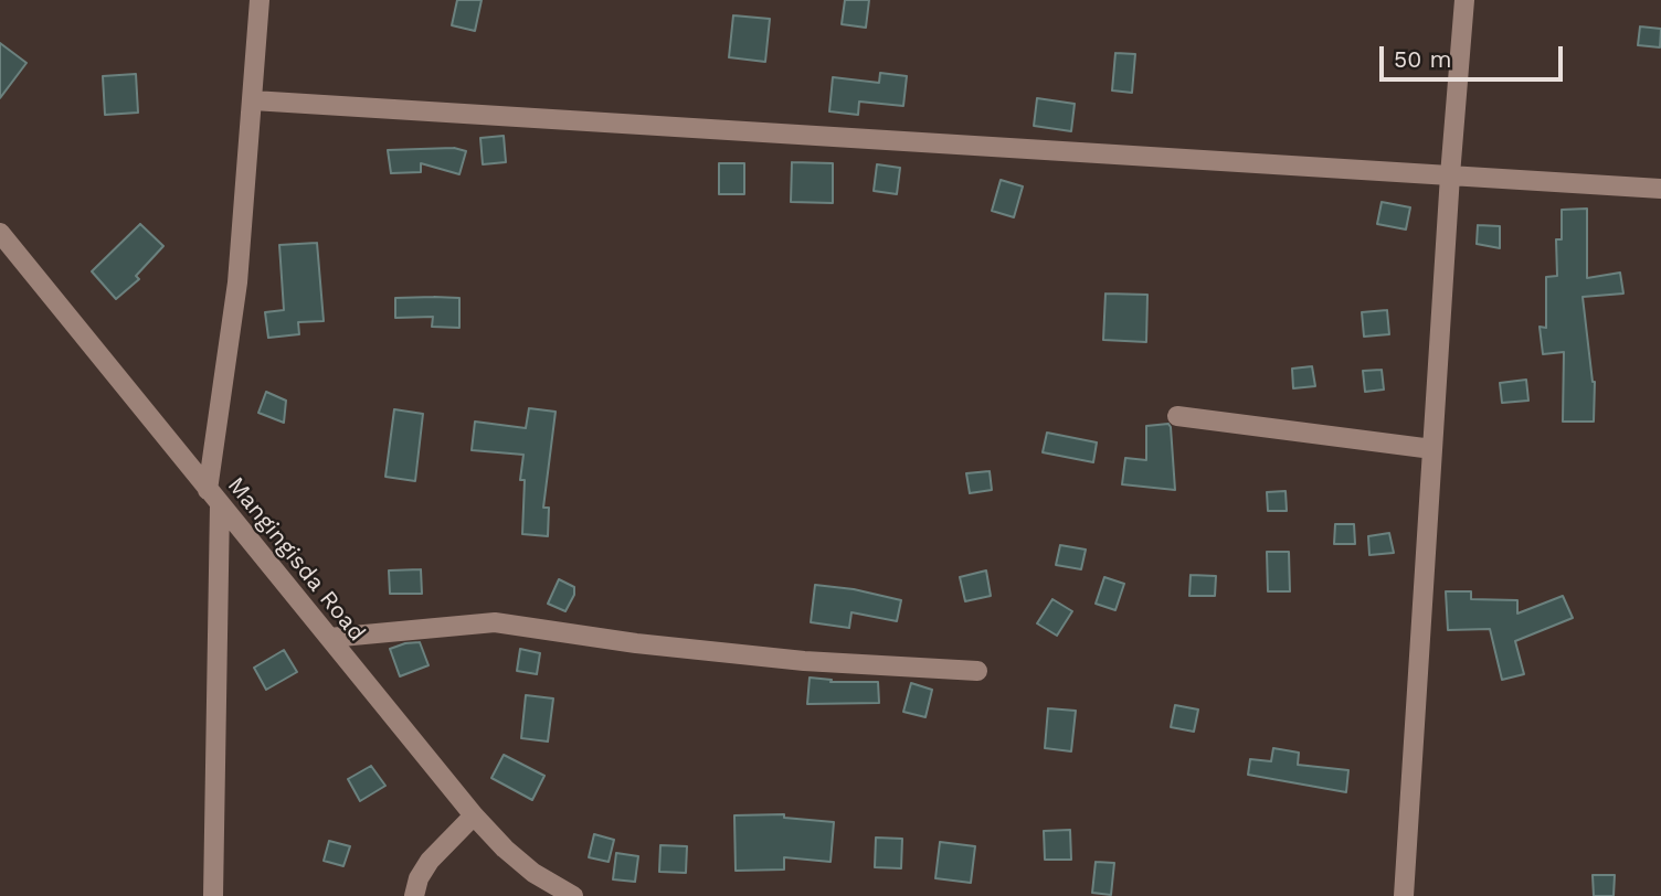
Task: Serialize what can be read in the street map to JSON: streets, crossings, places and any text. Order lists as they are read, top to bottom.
{
  "streets": {
    "street": ["Mangingisda Road"]
  },
  "scale_bar": "50 m"
}
